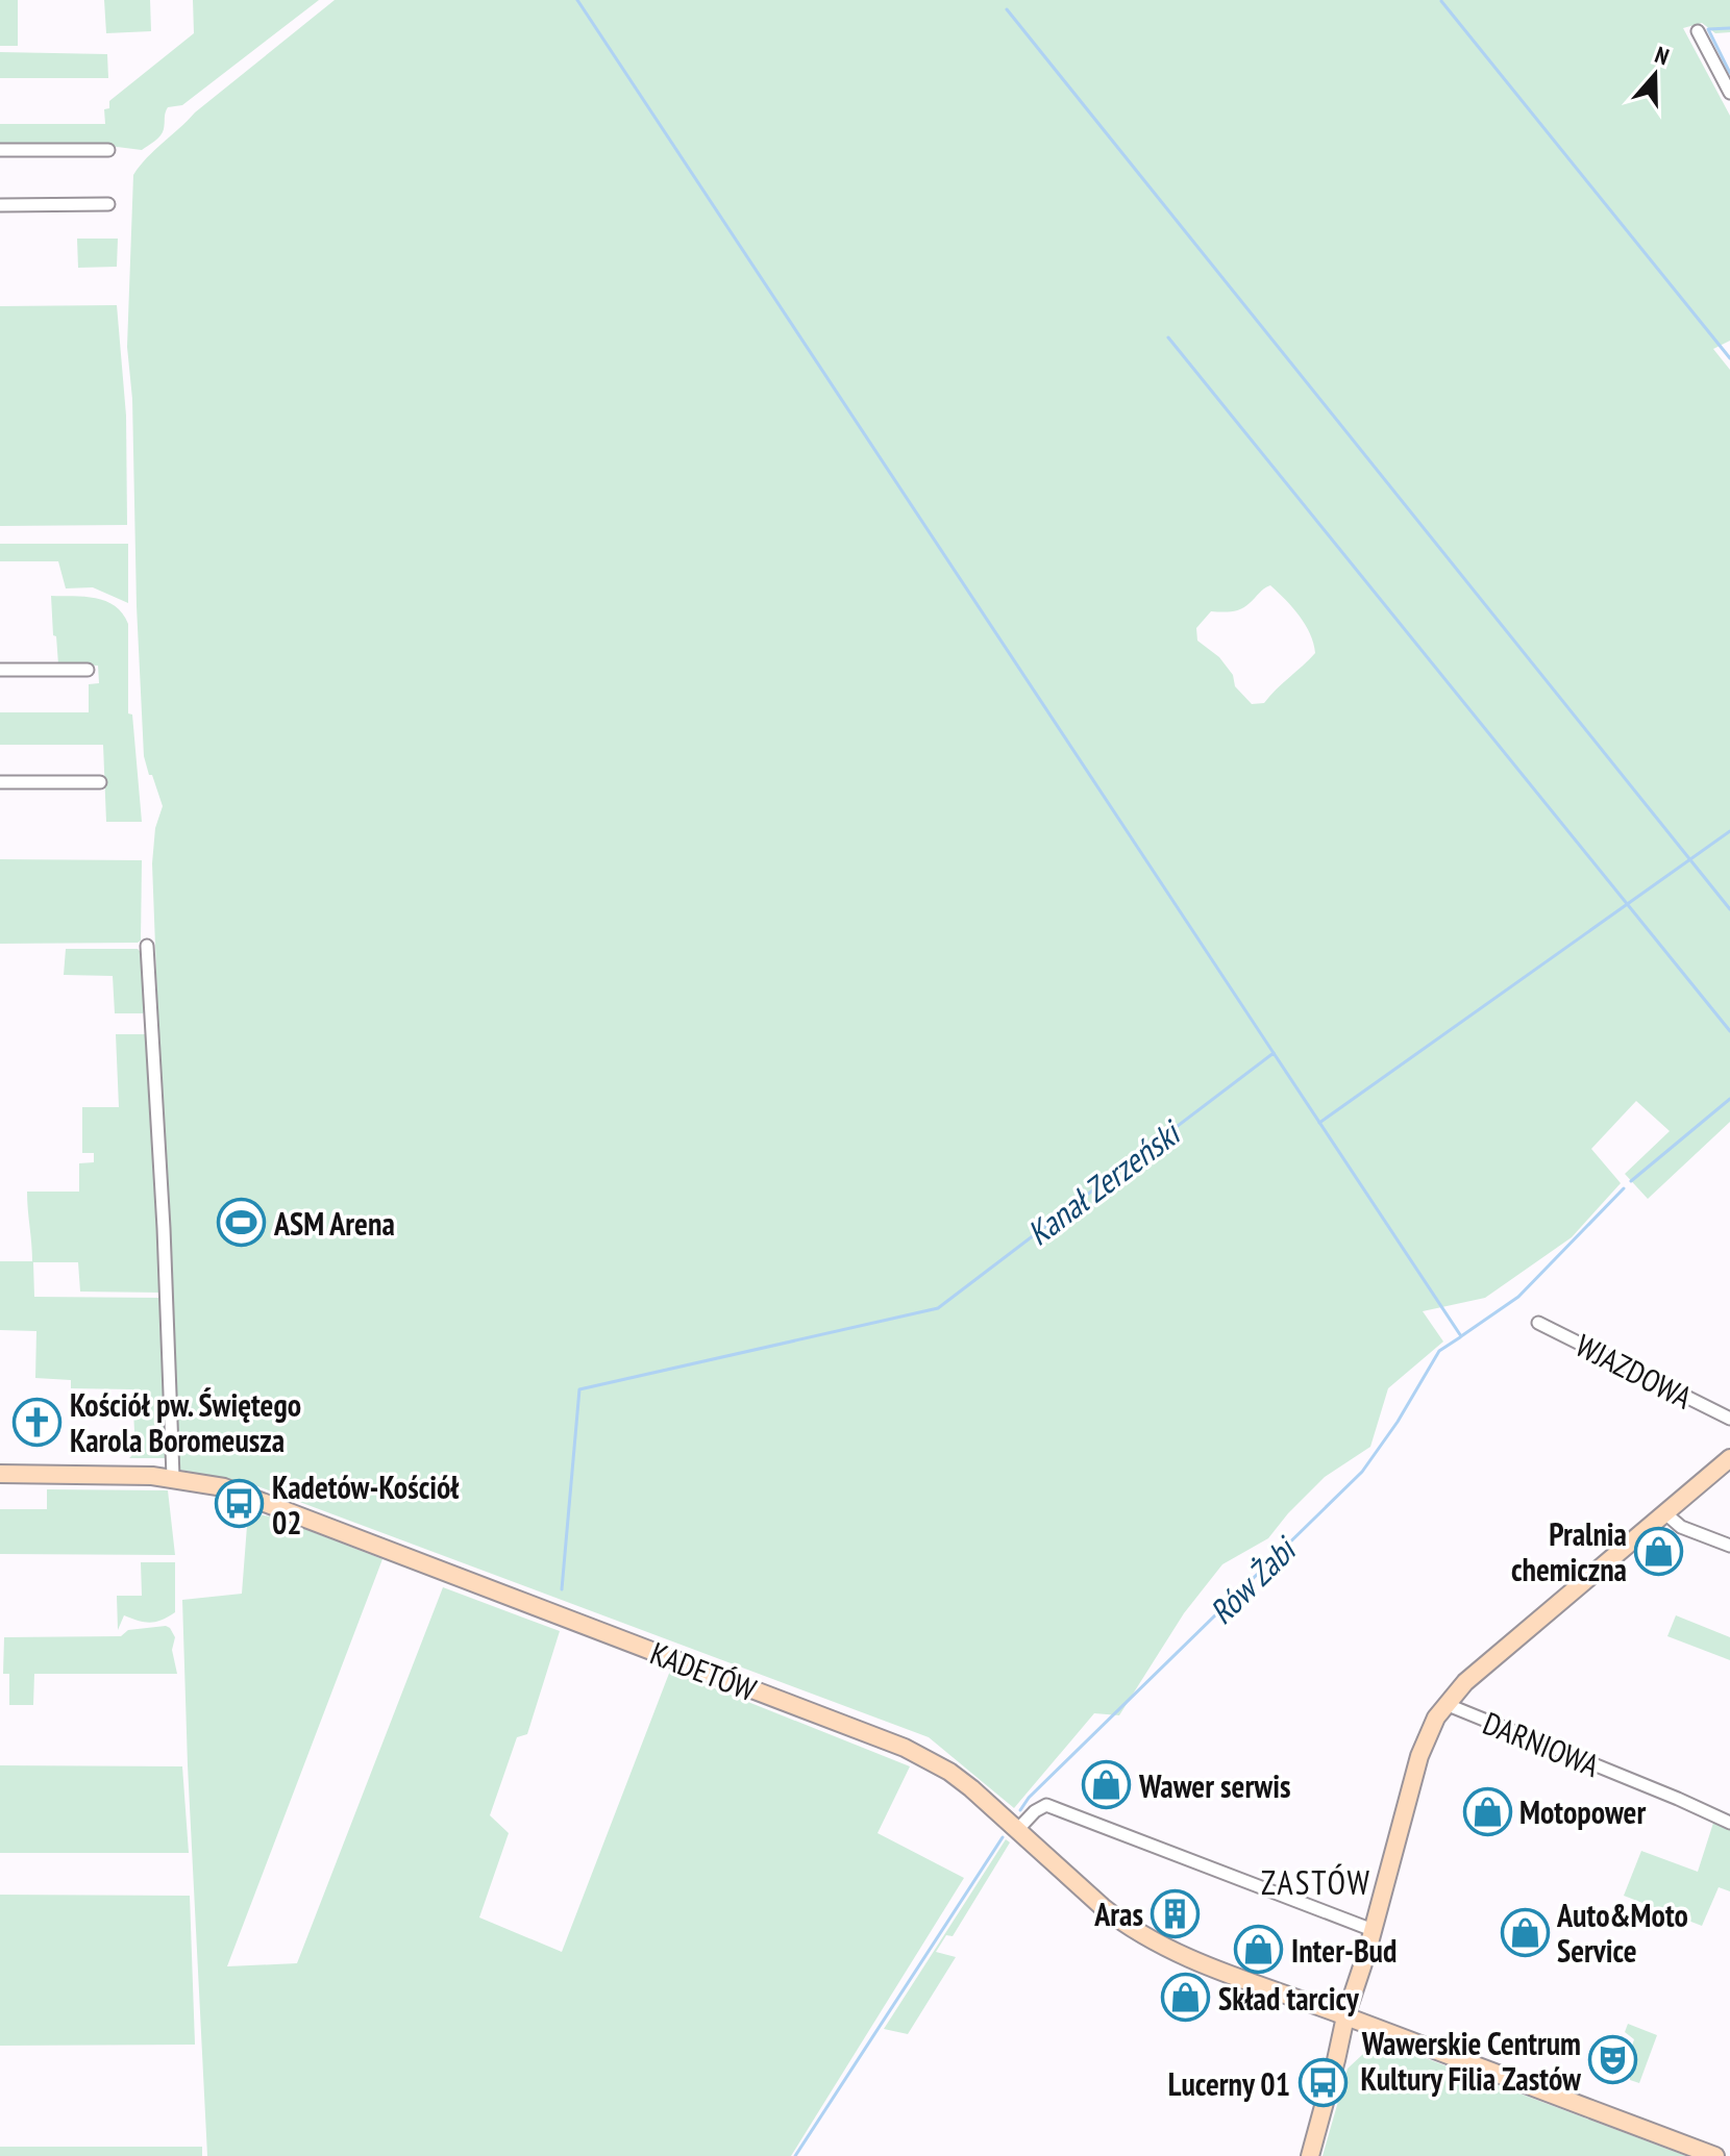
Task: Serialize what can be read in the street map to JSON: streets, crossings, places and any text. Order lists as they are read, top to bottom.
{
  "streets": {
    "street": ["WJAZDOWA", "KADETÓW", "DARNIOWA"]
  },
  "districts": ["ZASTÓW"],
  "water": ["Kanał Zerzeński", "Rów Żabi"],
  "places": {
    "sports": ["ASM Arena"],
    "church": ["Kościół pw. Świętego Karola Boromeusza"],
    "bus stop": ["Kadetów-Kościół 02", "Lucerny 01"],
    "shop": [
      "Pralnia chemiczna",
      "Wawer serwis",
      "Motopower",
      "Auto&Moto Service",
      "Inter-Bud",
      "Skład tarcicy"
    ],
    "building": ["Aras"],
    "theatre": ["Wawerskie Centrum Kultury Filia Zastów"]
  },
  "north": "top"
}
